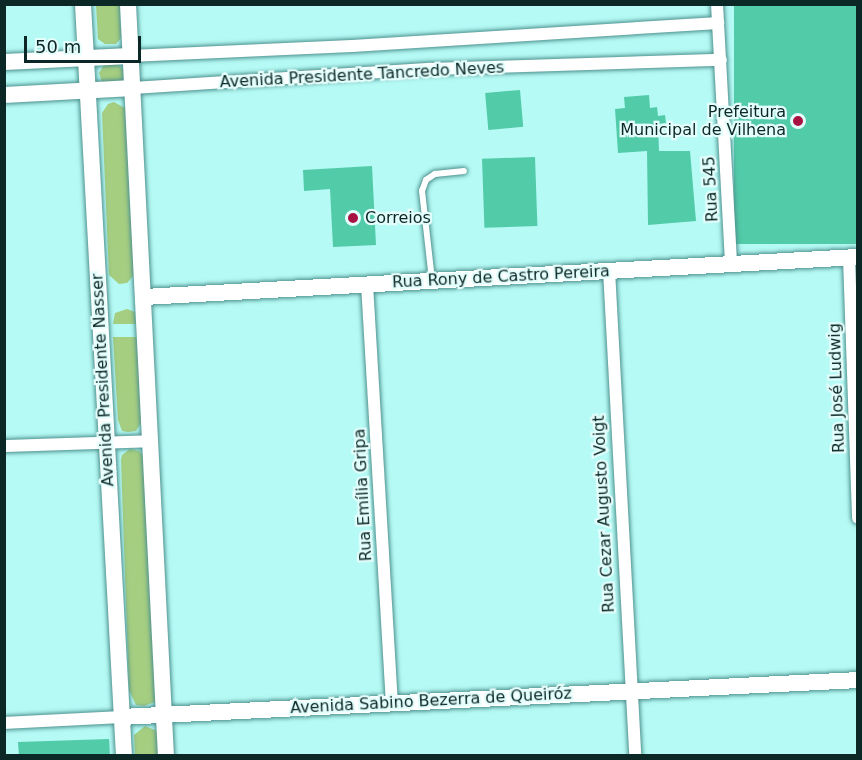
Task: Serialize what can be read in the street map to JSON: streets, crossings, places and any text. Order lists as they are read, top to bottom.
{
  "streets": {
    "street": [
      "Avenida Presidente Tancredo Neves",
      "Rua 545",
      "Rua Rony de Castro Pereira",
      "Avenida Presidente Nasser",
      "Rua José Ludwig",
      "Rua Emília Gripa",
      "Rua Cezar Augusto Voigt",
      "Avenida Sabino Bezerra de Queiróz"
    ]
  },
  "crossings": [
    ["Avenida Presidente Tancredo Neves", "Rua 545"],
    ["Avenida Presidente Tancredo Neves", "Avenida Presidente Nasser"],
    ["Rua 545", "Rua Rony de Castro Pereira"],
    ["Rua Rony de Castro Pereira", "Rua José Ludwig"],
    ["Rua Rony de Castro Pereira", "Rua Emília Gripa"],
    ["Rua Rony de Castro Pereira", "Rua Cezar Augusto Voigt"],
    ["Avenida Presidente Nasser", "Avenida Sabino Bezerra de Queiróz"],
    ["Rua Emília Gripa", "Avenida Sabino Bezerra de Queiróz"],
    ["Rua Cezar Augusto Voigt", "Avenida Sabino Bezerra de Queiróz"]
  ],
  "places": ["Prefeitura Municipal de Vilhena", "Correios"],
  "scale_bar": "50 m"
}
